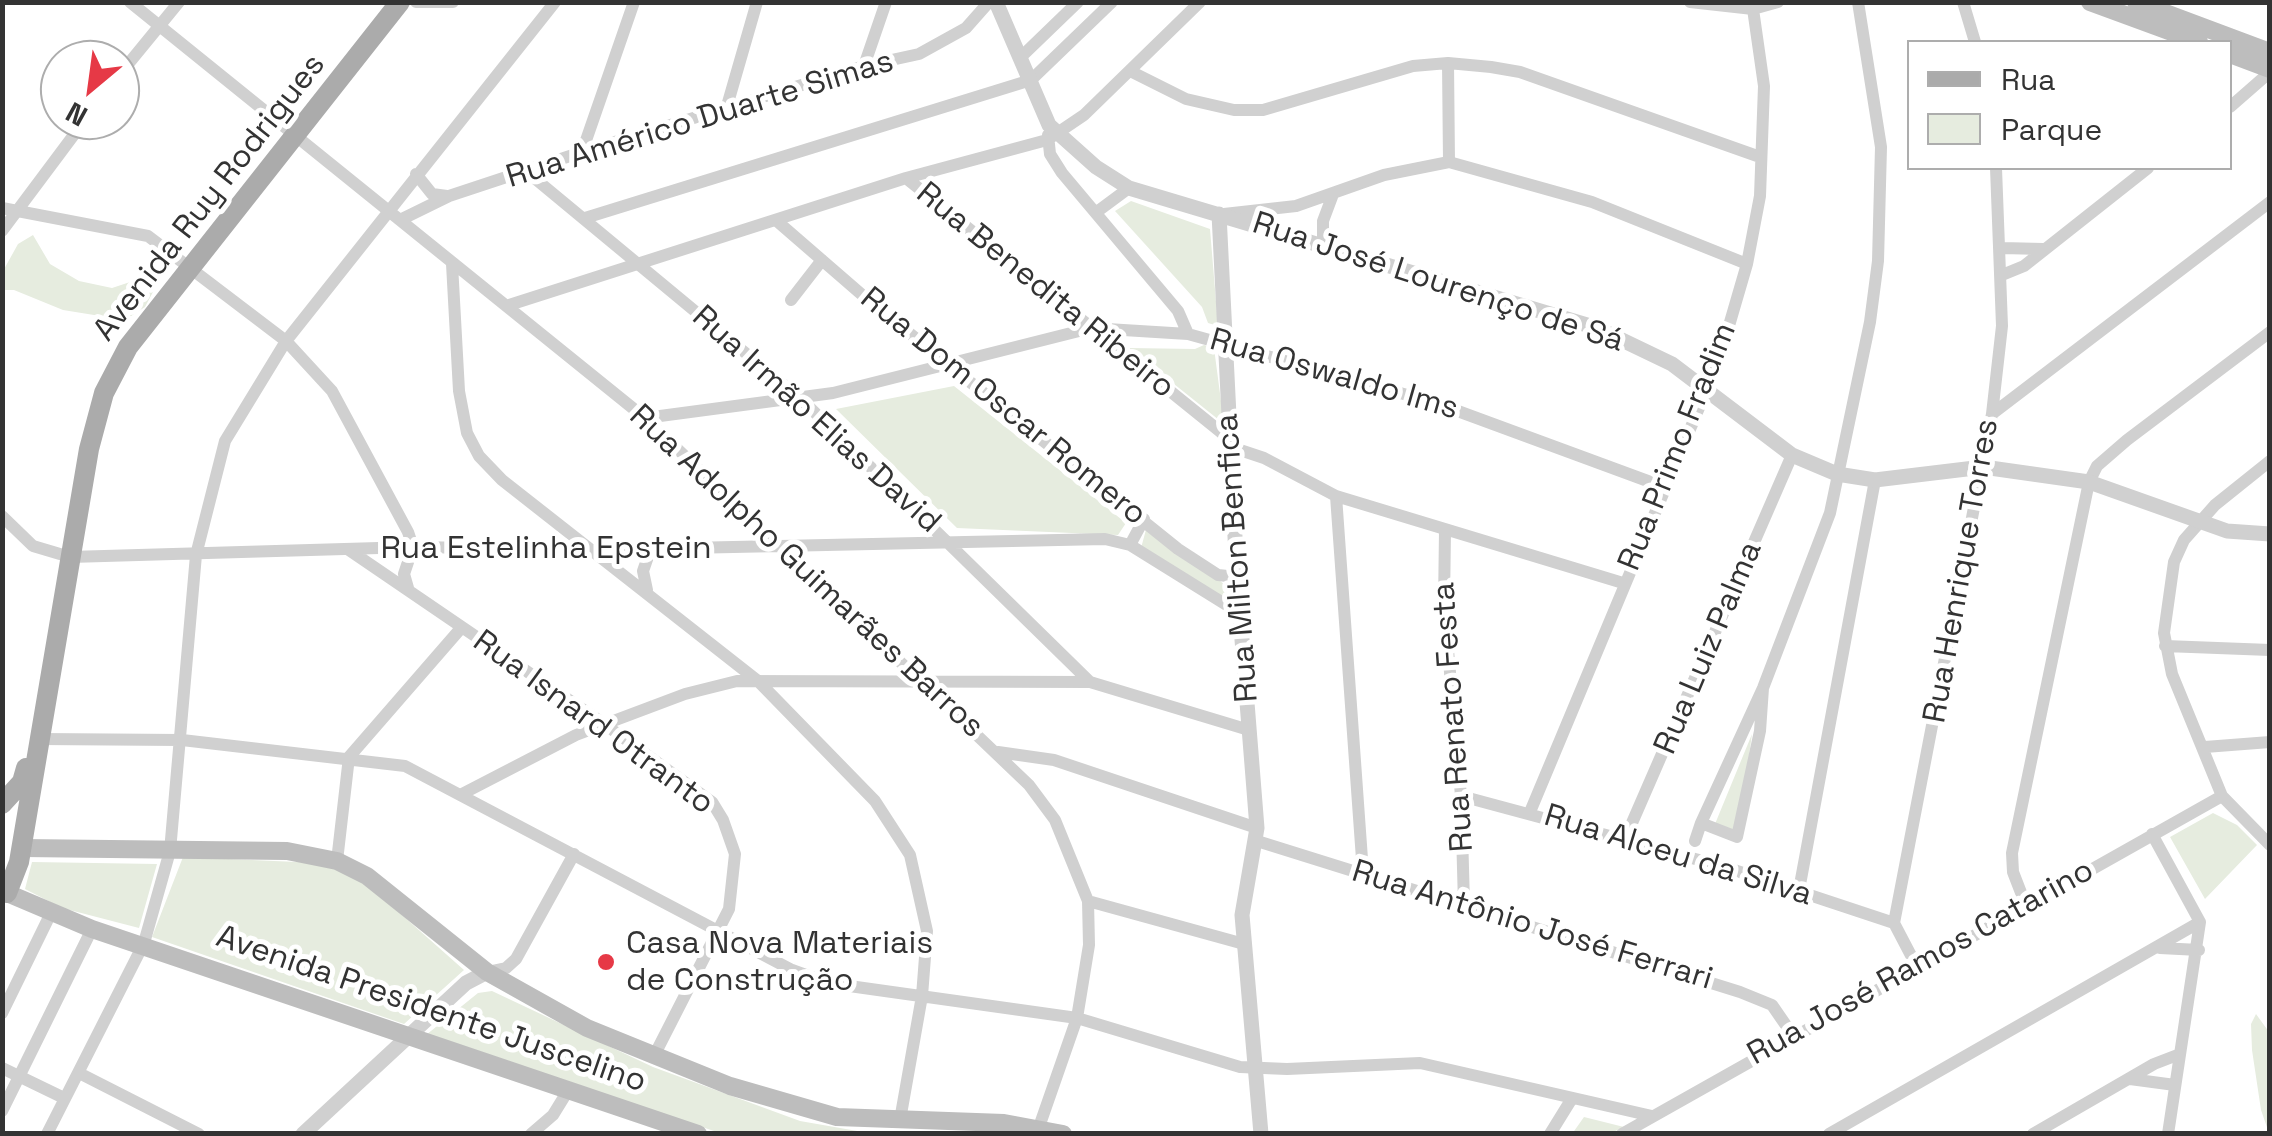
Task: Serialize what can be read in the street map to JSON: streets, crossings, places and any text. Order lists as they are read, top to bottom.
{
  "streets": {
    "main road": ["Avenida Ruy Rodrigues", "Avenida Presidente Juscelino"],
    "street": [
      "Rua Américo Duarte Simas",
      "Rua José Lourenço de Sá",
      "Rua Benedita Ribeiro",
      "Rua Oswaldo Ims",
      "Rua Dom Oscar Romero",
      "Rua Irmão Elias David",
      "Rua Primo Fradim",
      "Rua Estelinha Epstein",
      "Rua Milton Benfica",
      "Rua Henrique Torres",
      "Rua Adolpho Guimarães Barros",
      "Rua Luiz Palma",
      "Rua Renato Festa",
      "Rua Isnard Otranto",
      "Rua Alceu da Silva",
      "Rua Antônio José Ferrari",
      "Rua José Ramos Catarino"
    ]
  },
  "crossings": [
    ["Rua Américo Duarte Simas", "Rua Oswaldo Ims"],
    ["Rua Américo Duarte Simas", "Rua Irmão Elias David"],
    ["Rua Américo Duarte Simas", "Rua Adolpho Guimarães Barros"],
    ["Avenida Ruy Rodrigues", "Rua Estelinha Epstein"],
    ["Avenida Ruy Rodrigues", "Rua Adolpho Guimarães Barros"],
    ["Avenida Ruy Rodrigues", "Avenida Presidente Juscelino"],
    ["Rua José Lourenço de Sá", "Rua Oswaldo Ims"],
    ["Rua José Lourenço de Sá", "Rua Primo Fradim"],
    ["Rua José Lourenço de Sá", "Rua Milton Benfica"],
    ["Rua José Lourenço de Sá", "Rua Henrique Torres"],
    ["Rua José Lourenço de Sá", "Rua Luiz Palma"],
    ["Rua Benedita Ribeiro", "Rua Primo Fradim"],
    ["Rua Benedita Ribeiro", "Rua Milton Benfica"],
    ["Rua Benedita Ribeiro", "Rua Renato Festa"],
    ["Rua Oswaldo Ims", "Rua Primo Fradim"],
    ["Rua Oswaldo Ims", "Rua Milton Benfica"],
    ["Rua Dom Oscar Romero", "Rua Milton Benfica"],
    ["Rua Irmão Elias David", "Rua Estelinha Epstein"],
    ["Rua Primo Fradim", "Rua Alceu da Silva"],
    ["Rua Estelinha Epstein", "Rua Milton Benfica"],
    ["Rua Estelinha Epstein", "Rua Adolpho Guimarães Barros"],
    ["Rua Estelinha Epstein", "Rua Isnard Otranto"],
    ["Rua Milton Benfica", "Rua Antônio José Ferrari"],
    ["Rua Henrique Torres", "Rua Alceu da Silva"],
    ["Rua Adolpho Guimarães Barros", "Rua Antônio José Ferrari"],
    ["Rua Adolpho Guimarães Barros", "Avenida Presidente Juscelino"],
    ["Rua Luiz Palma", "Rua Alceu da Silva"],
    ["Rua Renato Festa", "Rua Alceu da Silva"],
    ["Rua Renato Festa", "Rua Antônio José Ferrari"],
    ["Rua Isnard Otranto", "Avenida Presidente Juscelino"],
    ["Rua Antônio José Ferrari", "Rua José Ramos Catarino"]
  ],
  "places": ["Casa Nova Materiais de Construção"],
  "legend": ["Rua", "Parque"],
  "north": "bottom left"
}
